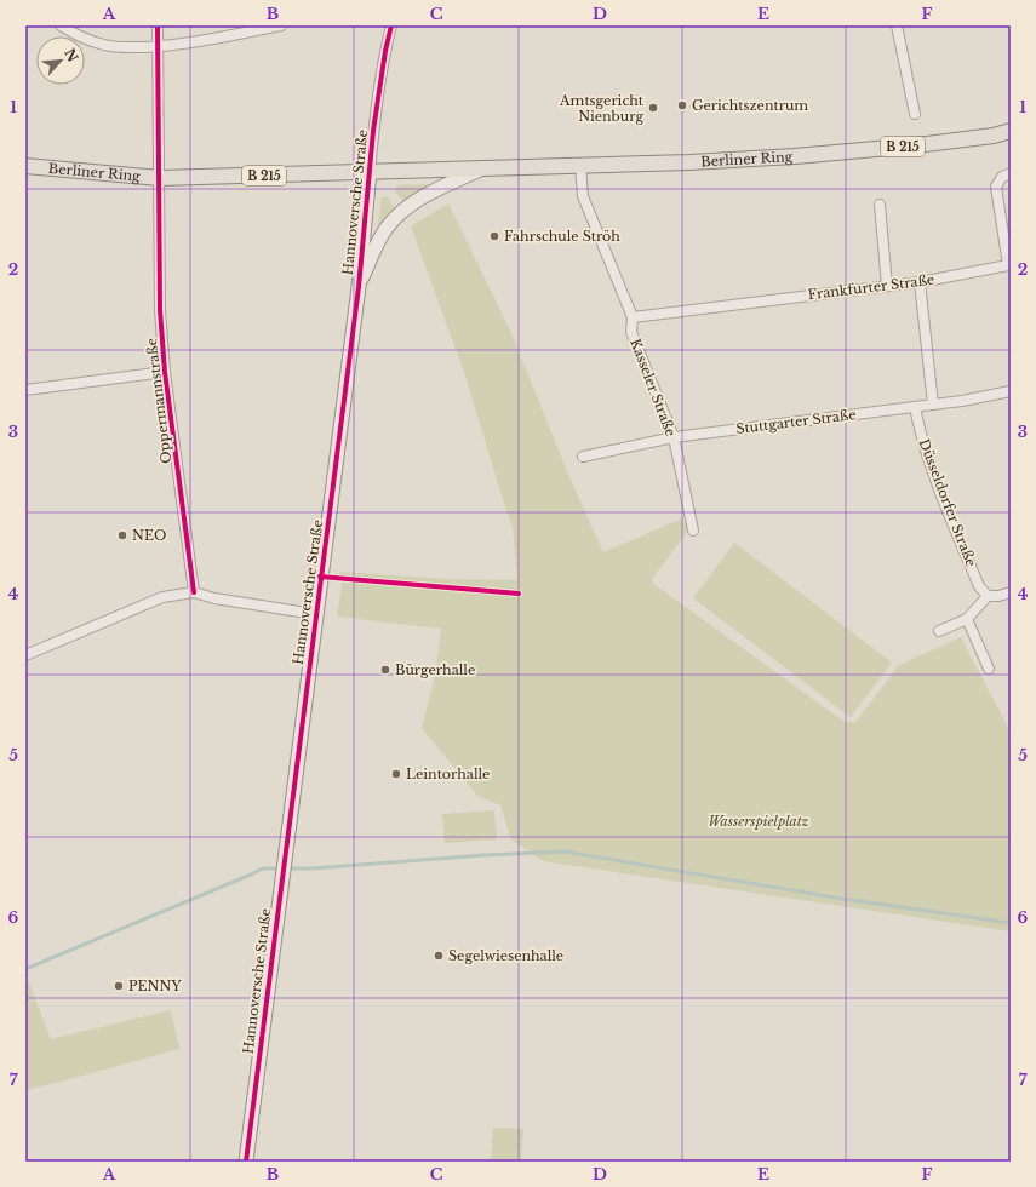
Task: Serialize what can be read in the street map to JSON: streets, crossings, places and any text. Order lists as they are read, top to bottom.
{
  "streets": {
    "main road": ["B 215", "Berliner Ring"],
    "street": [
      "Hannoversche Straße",
      "Frankfurter Straße",
      "Kasseler Straße",
      "Oppermannstraße",
      "Stuttgarter Straße",
      "Düsseldorfer Straße"
    ]
  },
  "crossings": [
    ["Berliner Ring", "Hannoversche Straße"],
    ["Berliner Ring", "Kasseler Straße"],
    ["Berliner Ring", "Oppermannstraße"],
    ["Frankfurter Straße", "Kasseler Straße"],
    ["Kasseler Straße", "Stuttgarter Straße"],
    ["Stuttgarter Straße", "Düsseldorfer Straße"]
  ],
  "parks": ["Wasserspielplatz"],
  "places": [
    "Gerichtszentrum",
    "Amtsgericht Nienburg",
    "Fahrschule Ströh",
    "NEO",
    "Bürgerhalle",
    "Leintorhalle",
    "Segelwiesenhalle",
    "PENNY"
  ],
  "north": "top right",
  "grid": {
    "columns": [
      "A",
      "B",
      "C",
      "D",
      "E",
      "F"
    ],
    "rows": [
      "1",
      "2",
      "3",
      "4",
      "5",
      "6",
      "7"
    ]
  }
}
